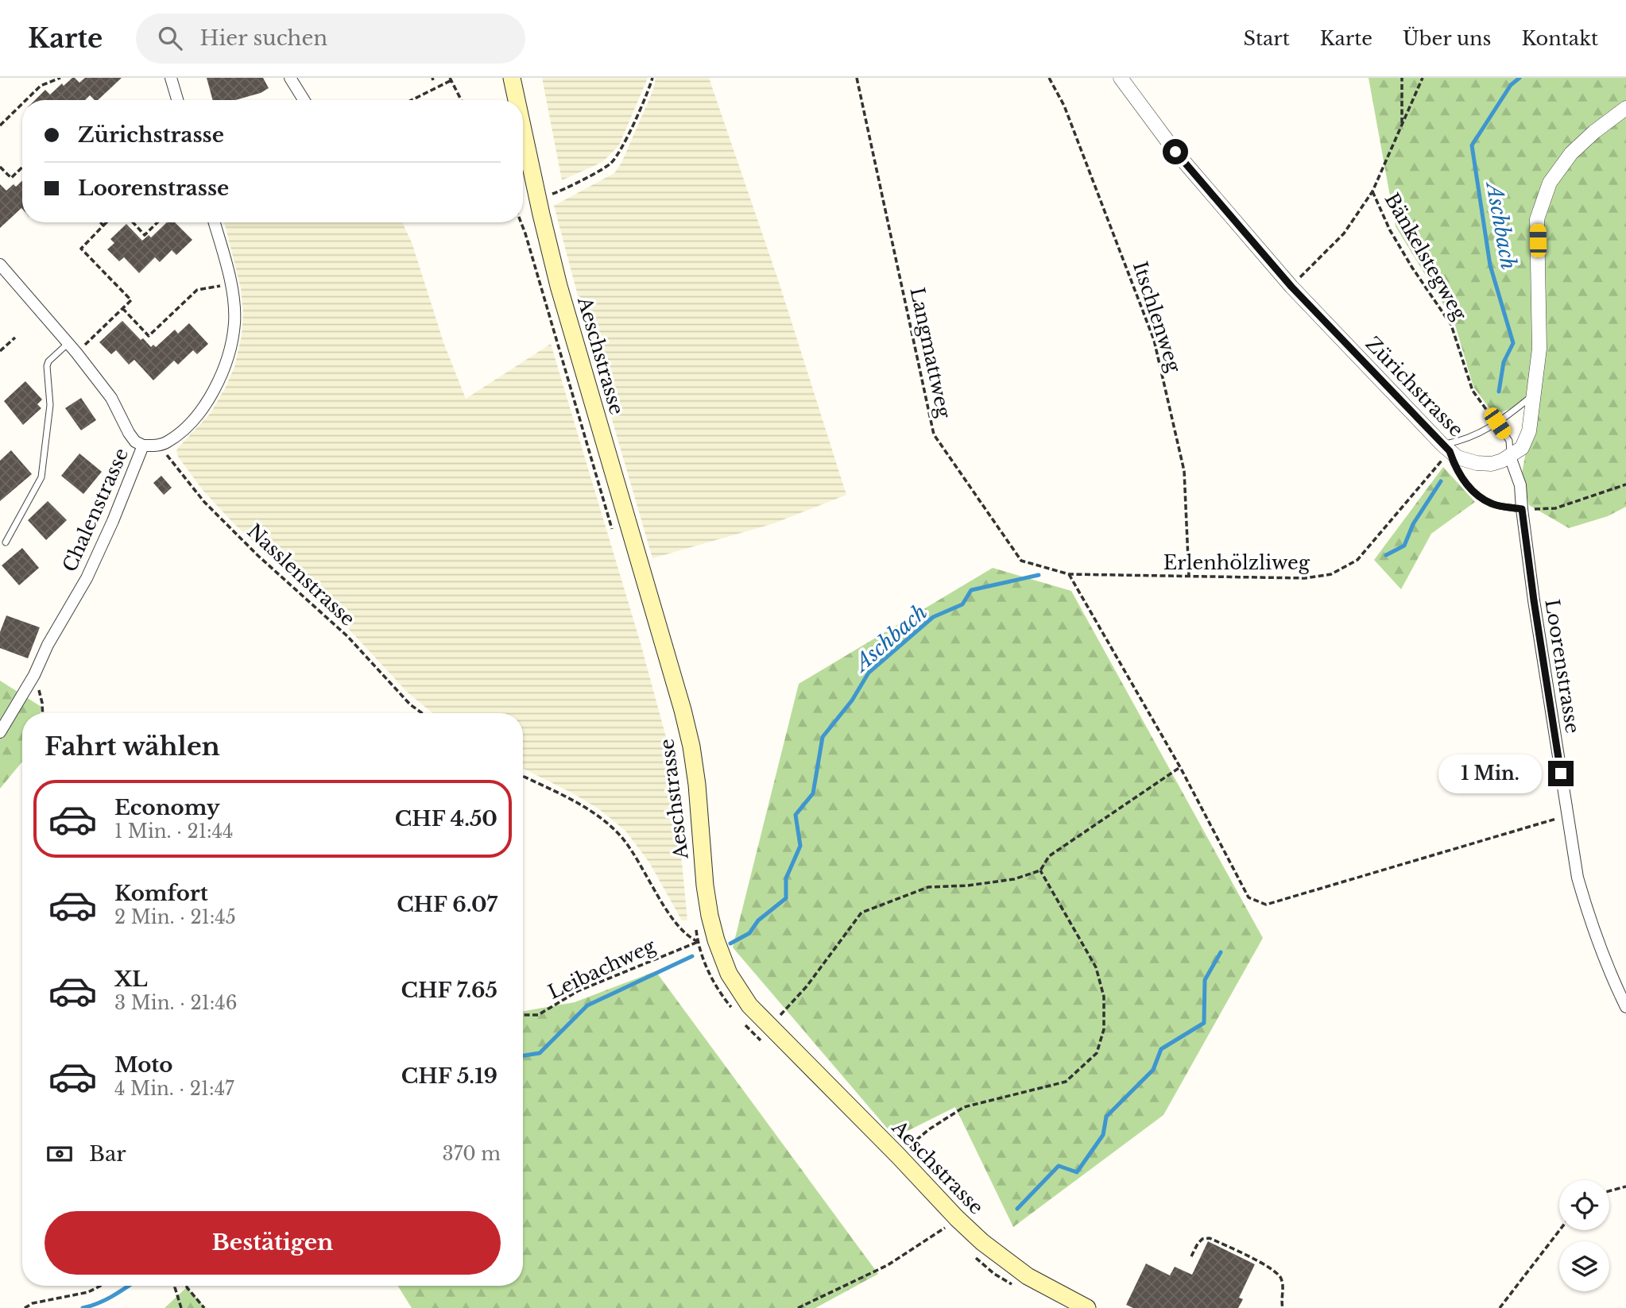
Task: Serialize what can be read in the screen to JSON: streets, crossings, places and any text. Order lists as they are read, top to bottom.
{
  "streets": {
    "main road": ["Aeschstrasse"],
    "street": ["Zürichstrasse", "Chalenstrasse", "Loorenstrasse"],
    "path": [
      "Bänkelstegweg",
      "Itschlenweg",
      "Langmattweg",
      "Erlenhölzliweg",
      "Nasslenstrasse",
      "Leibachweg"
    ]
  },
  "crossings": [
    ["Bänkelstegweg", "Zürichstrasse"],
    ["Itschlenweg", "Erlenhölzliweg"],
    ["Langmattweg", "Erlenhölzliweg"],
    ["Zürichstrasse", "Erlenhölzliweg"],
    ["Zürichstrasse", "Loorenstrasse"]
  ],
  "water": ["Aschbach"],
  "page": {
    "header": "Karte",
    "search": "Hier suchen",
    "nav": [
      "Start",
      "Karte",
      "Über uns",
      "Kontakt"
    ],
    "banner": ["Zürichstrasse", "Loorenstrasse"],
    "heading": "Fahrt wählen",
    "bubble": "1 Min.",
    "list": [
      {
        "name": "Economy",
        "note": "1 Min. · 21:44",
        "value": "CHF 4.50"
      },
      {
        "name": "Komfort",
        "note": "2 Min. · 21:45",
        "value": "CHF 6.07"
      },
      {
        "name": "XL",
        "note": "3 Min. · 21:46",
        "value": "CHF 7.65"
      },
      {
        "name": "Moto",
        "note": "4 Min. · 21:47",
        "value": "CHF 5.19"
      }
    ],
    "pay": ["Bar", "370 m"],
    "buttons": "Bestätigen"
  }
}
